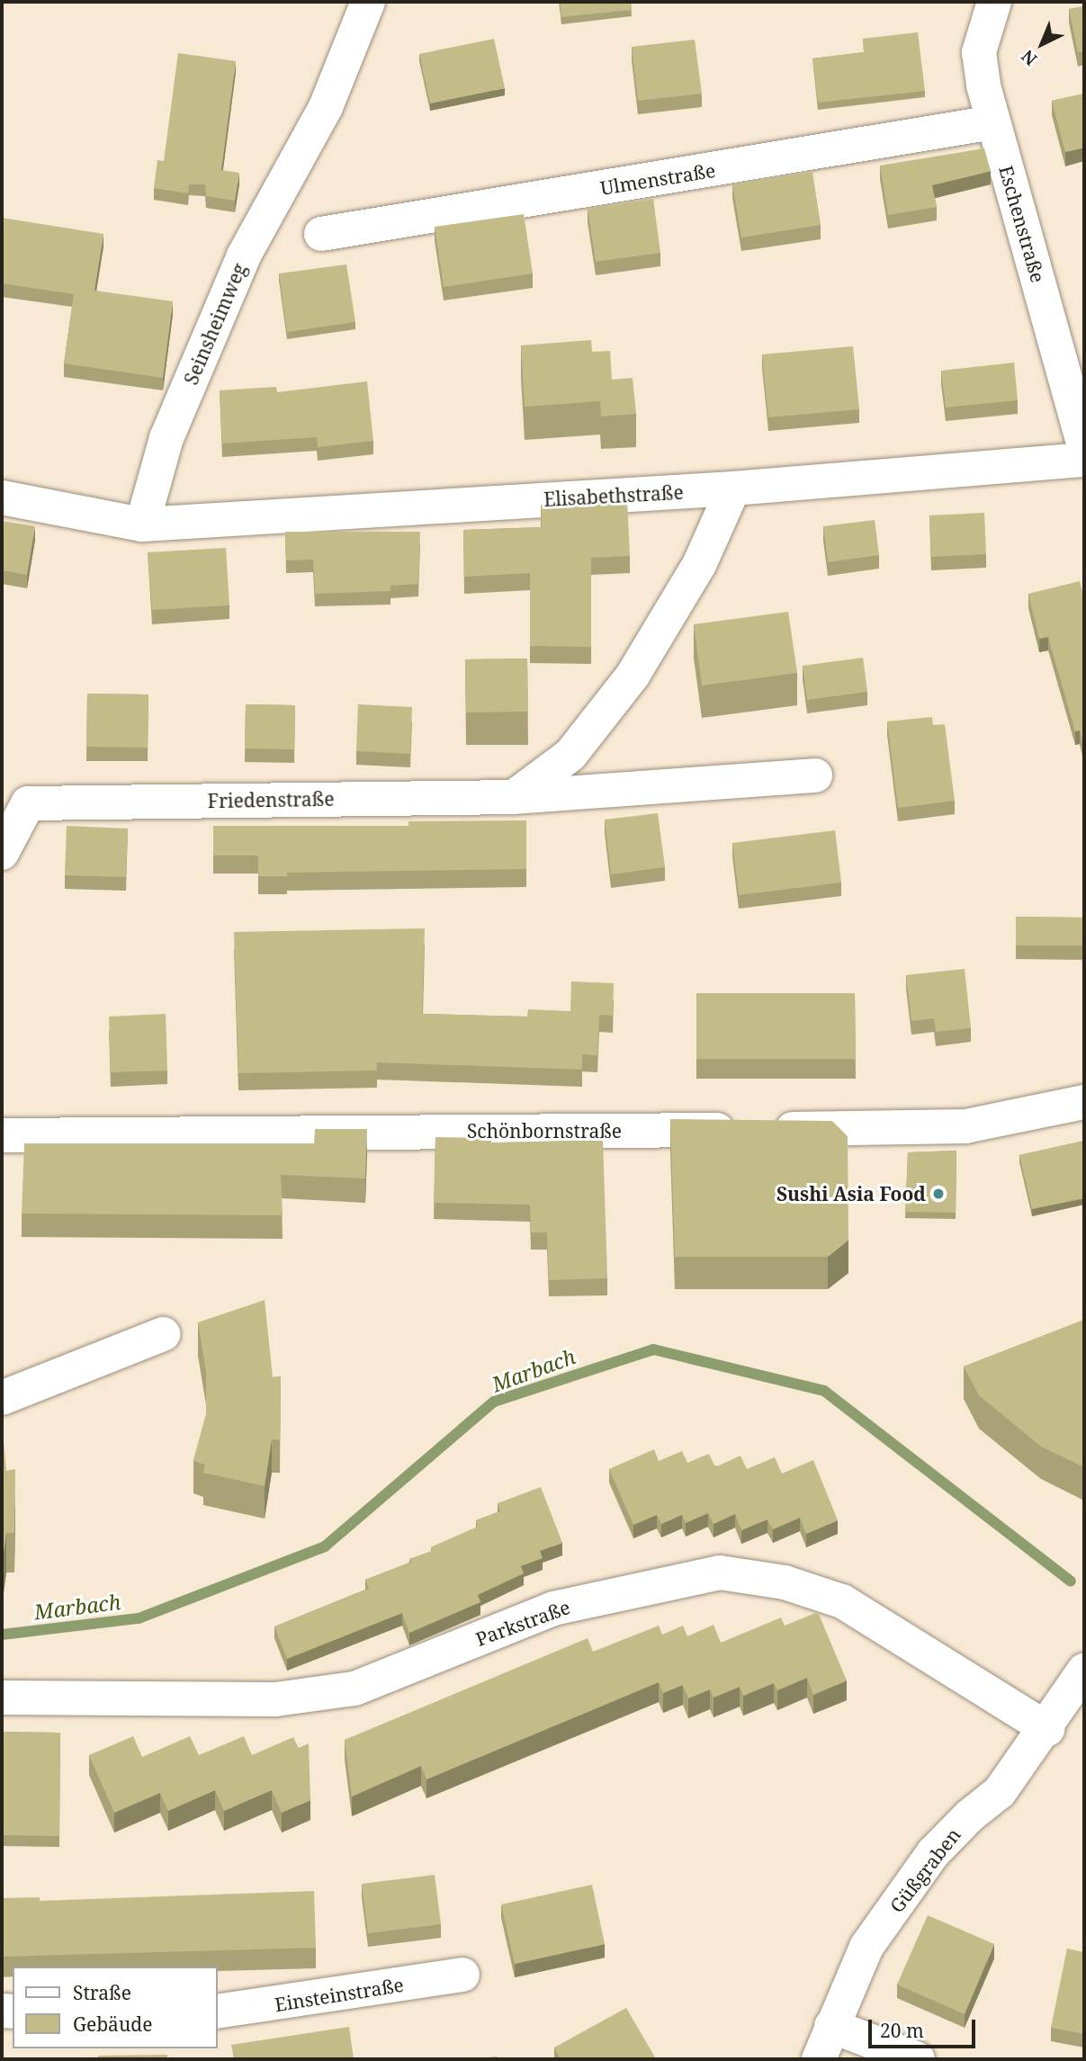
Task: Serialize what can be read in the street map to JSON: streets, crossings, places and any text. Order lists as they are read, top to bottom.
{
  "streets": {
    "street": [
      "Ulmenstraße",
      "Eschenstraße",
      "Seinsheimweg",
      "Elisabethstraße",
      "Friedenstraße",
      "Schönbornstraße",
      "Parkstraße",
      "Güßgraben",
      "Einsteinstraße"
    ]
  },
  "crossings": [
    ["Ulmenstraße", "Eschenstraße"],
    ["Seinsheimweg", "Elisabethstraße"],
    ["Parkstraße", "Güßgraben"]
  ],
  "water": ["Marbach"],
  "places": ["Sushi Asia Food"],
  "legend": ["Straße", "Gebäude"],
  "scale_bar": "20 m",
  "north": "bottom left"
}
